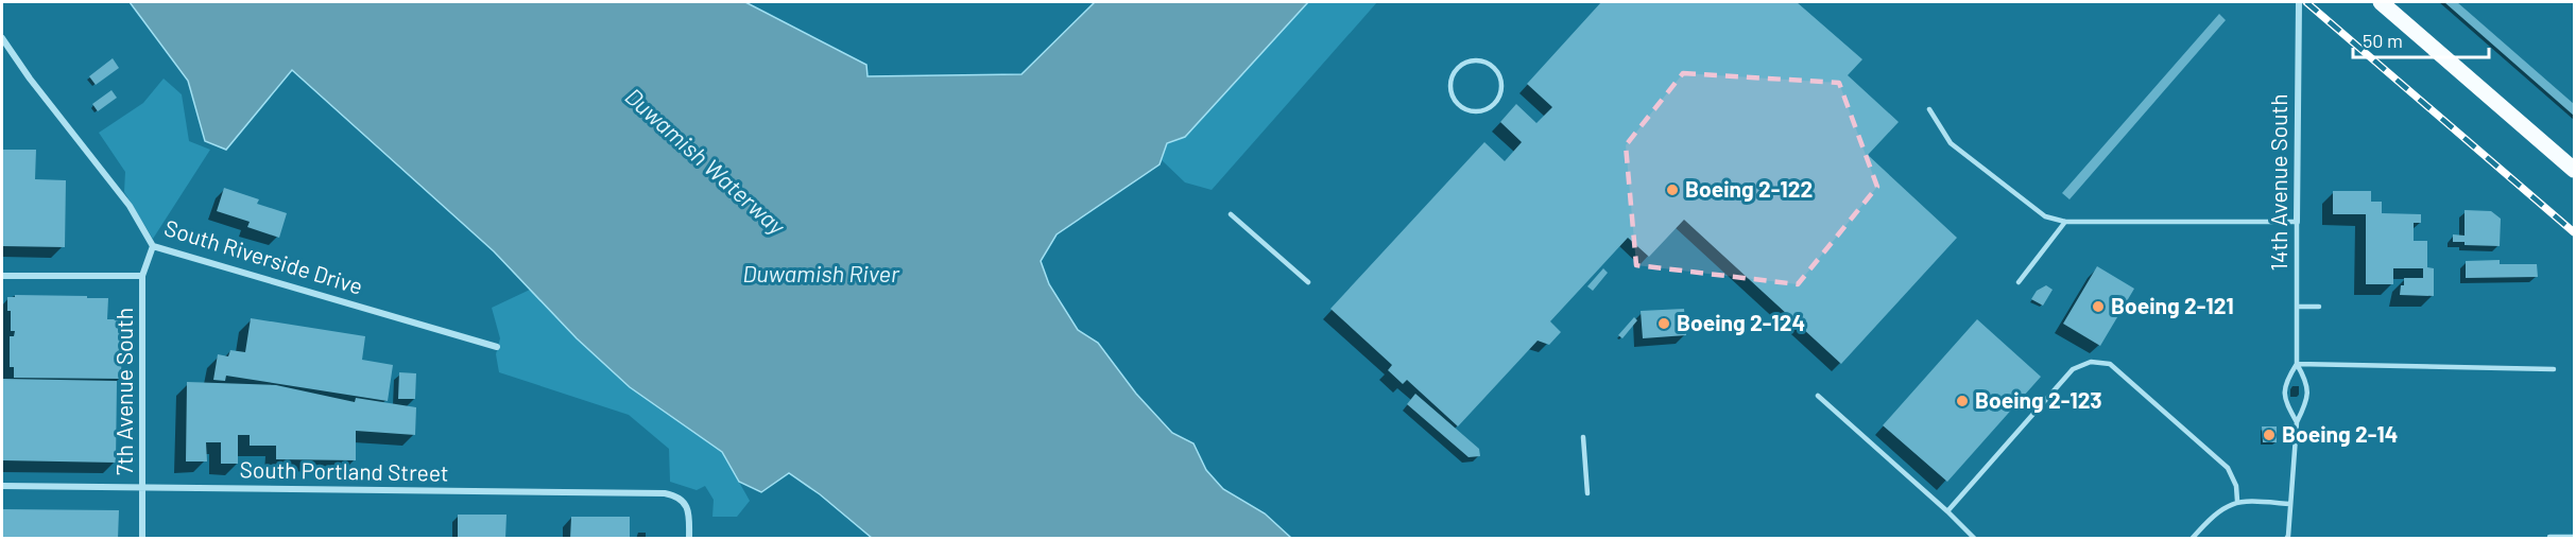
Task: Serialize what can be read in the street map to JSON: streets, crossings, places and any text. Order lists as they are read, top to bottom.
{
  "streets": {
    "street": [
      "14th Avenue South",
      "South Riverside Drive",
      "7th Avenue South",
      "South Portland Street"
    ]
  },
  "crossings": [
    ["South Riverside Drive", "7th Avenue South"],
    ["7th Avenue South", "South Portland Street"]
  ],
  "water": ["Duwamish Waterway", "Duwamish River"],
  "places": [
    "Boeing 2-122",
    "Boeing 2-121",
    "Boeing 2-124",
    "Boeing 2-123",
    "Boeing 2-14"
  ],
  "scale_bar": "50 m"
}
